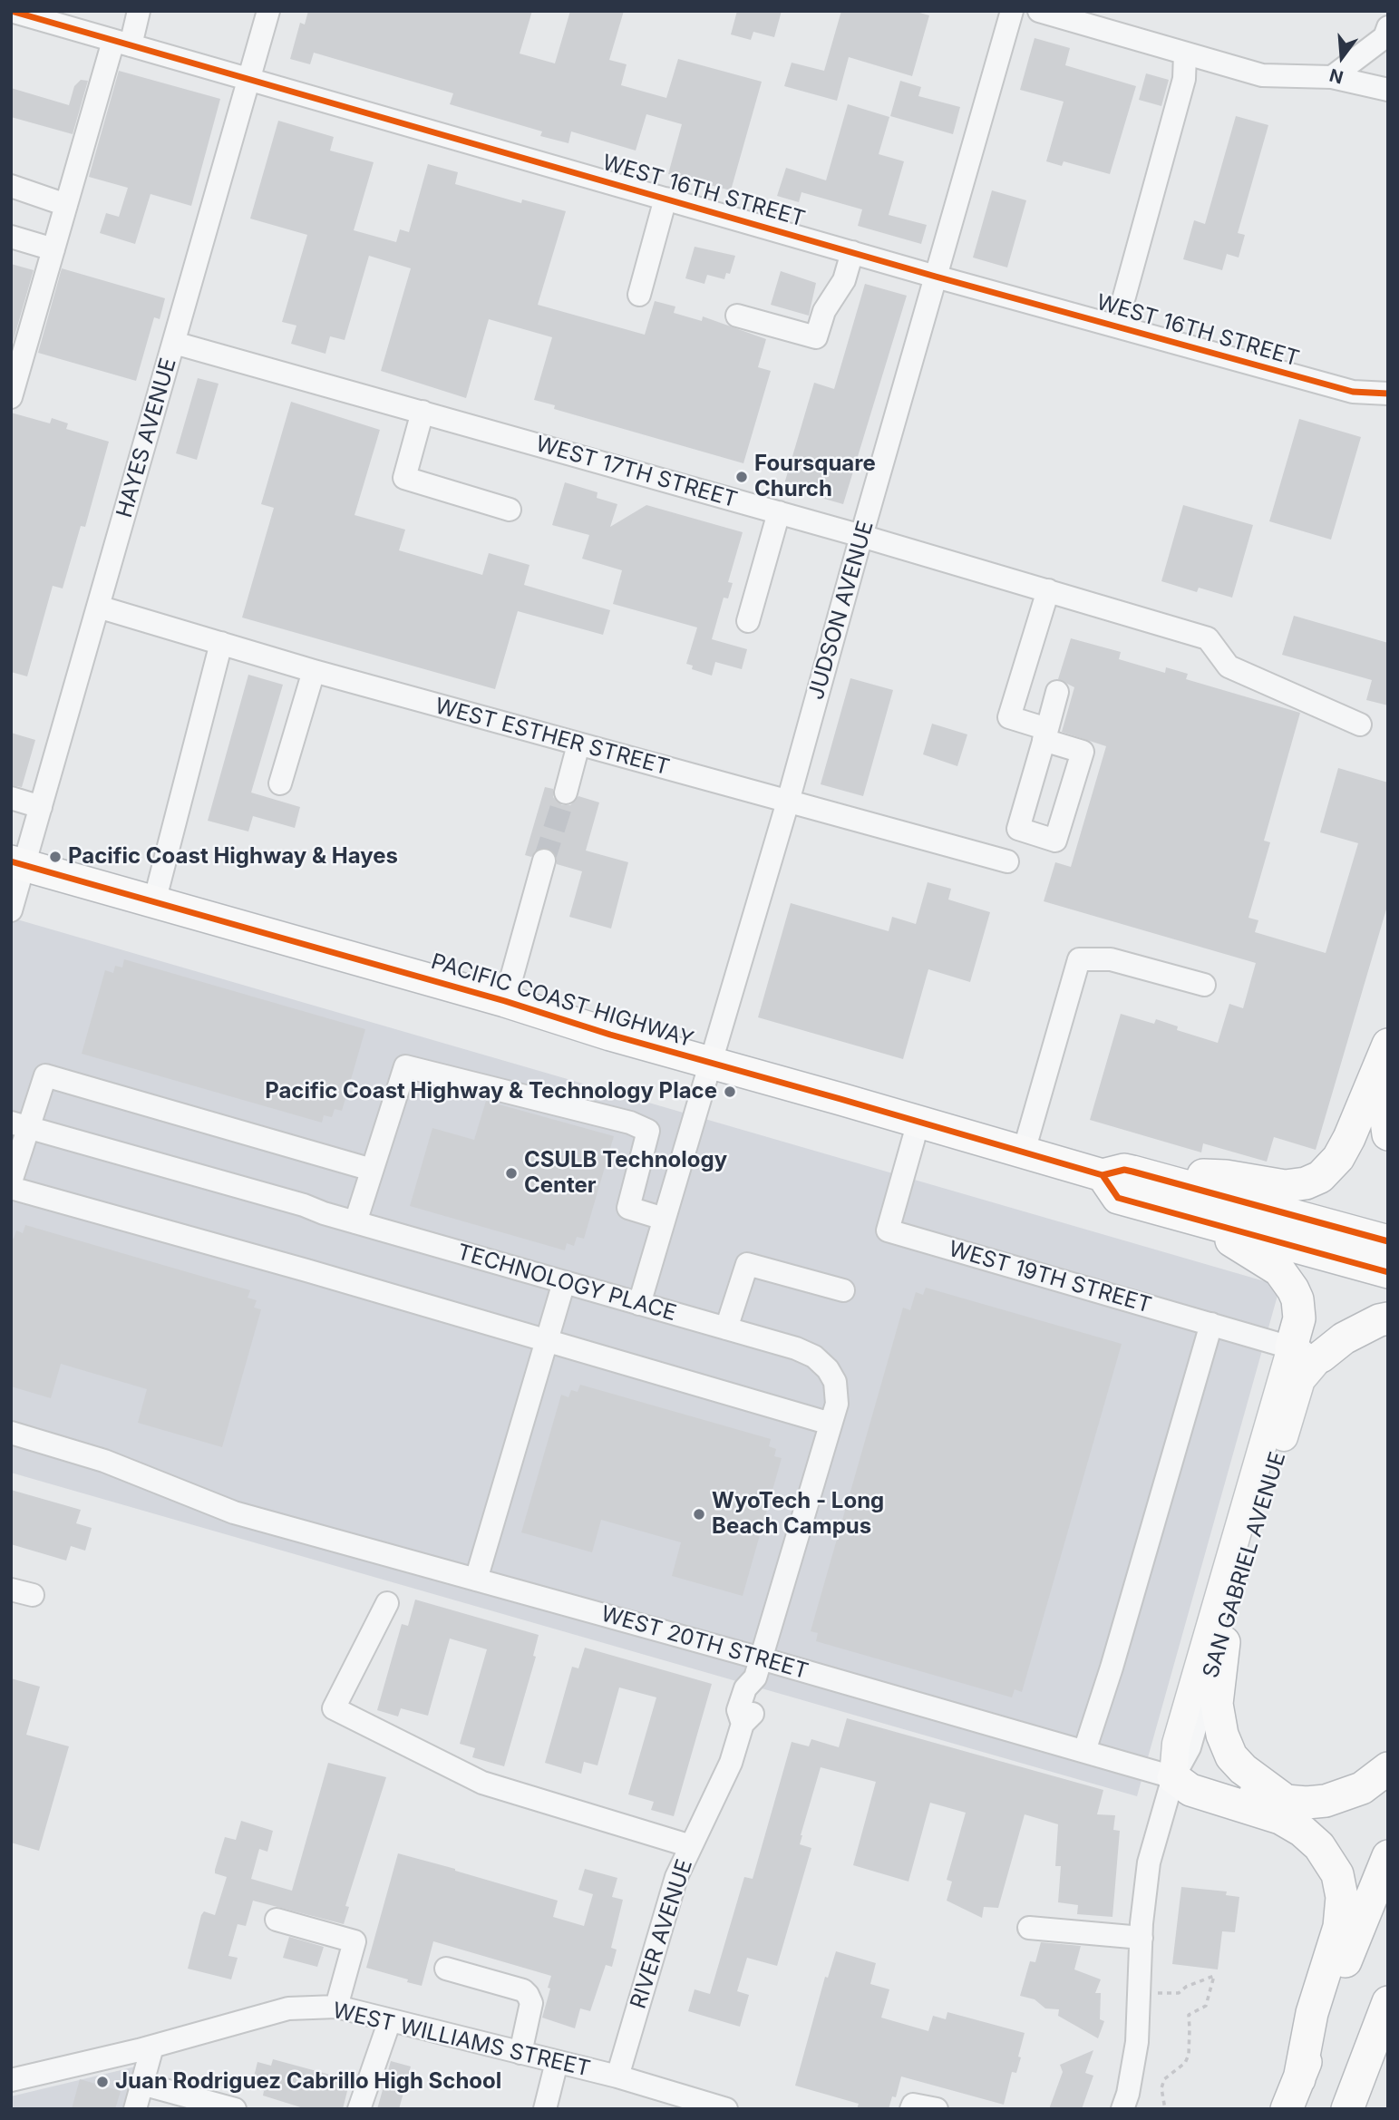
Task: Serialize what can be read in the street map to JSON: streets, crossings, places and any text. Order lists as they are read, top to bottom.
{
  "streets": {
    "highway": ["PACIFIC COAST HIGHWAY"],
    "main road": ["SAN GABRIEL AVENUE"],
    "street": [
      "WEST 16TH STREET",
      "HAYES AVENUE",
      "WEST 17TH STREET",
      "JUDSON AVENUE",
      "WEST ESTHER STREET",
      "WEST 19TH STREET",
      "TECHNOLOGY PLACE",
      "WEST 20TH STREET",
      "RIVER AVENUE",
      "WEST WILLIAMS STREET"
    ]
  },
  "crossings": [
    ["WEST 16TH STREET", "HAYES AVENUE"],
    ["WEST 16TH STREET", "JUDSON AVENUE"],
    ["HAYES AVENUE", "WEST 17TH STREET"],
    ["HAYES AVENUE", "WEST ESTHER STREET"],
    ["HAYES AVENUE", "PACIFIC COAST HIGHWAY"],
    ["WEST 17TH STREET", "JUDSON AVENUE"],
    ["JUDSON AVENUE", "WEST ESTHER STREET"],
    ["JUDSON AVENUE", "PACIFIC COAST HIGHWAY"],
    ["JUDSON AVENUE", "TECHNOLOGY PLACE"],
    ["PACIFIC COAST HIGHWAY", "WEST 19TH STREET"],
    ["WEST 19TH STREET", "SAN GABRIEL AVENUE"],
    ["TECHNOLOGY PLACE", "WEST 20TH STREET"],
    ["TECHNOLOGY PLACE", "RIVER AVENUE"],
    ["SAN GABRIEL AVENUE", "WEST 20TH STREET"],
    ["WEST 20TH STREET", "RIVER AVENUE"],
    ["RIVER AVENUE", "WEST WILLIAMS STREET"]
  ],
  "places": [
    "Foursquare Church",
    "Pacific Coast Highway & Hayes",
    "Pacific Coast Highway & Technology Place",
    "CSULB Technology Center",
    "WyoTech - Long Beach Campus",
    "Juan Rodriguez Cabrillo High School"
  ],
  "north": "bottom"
}
